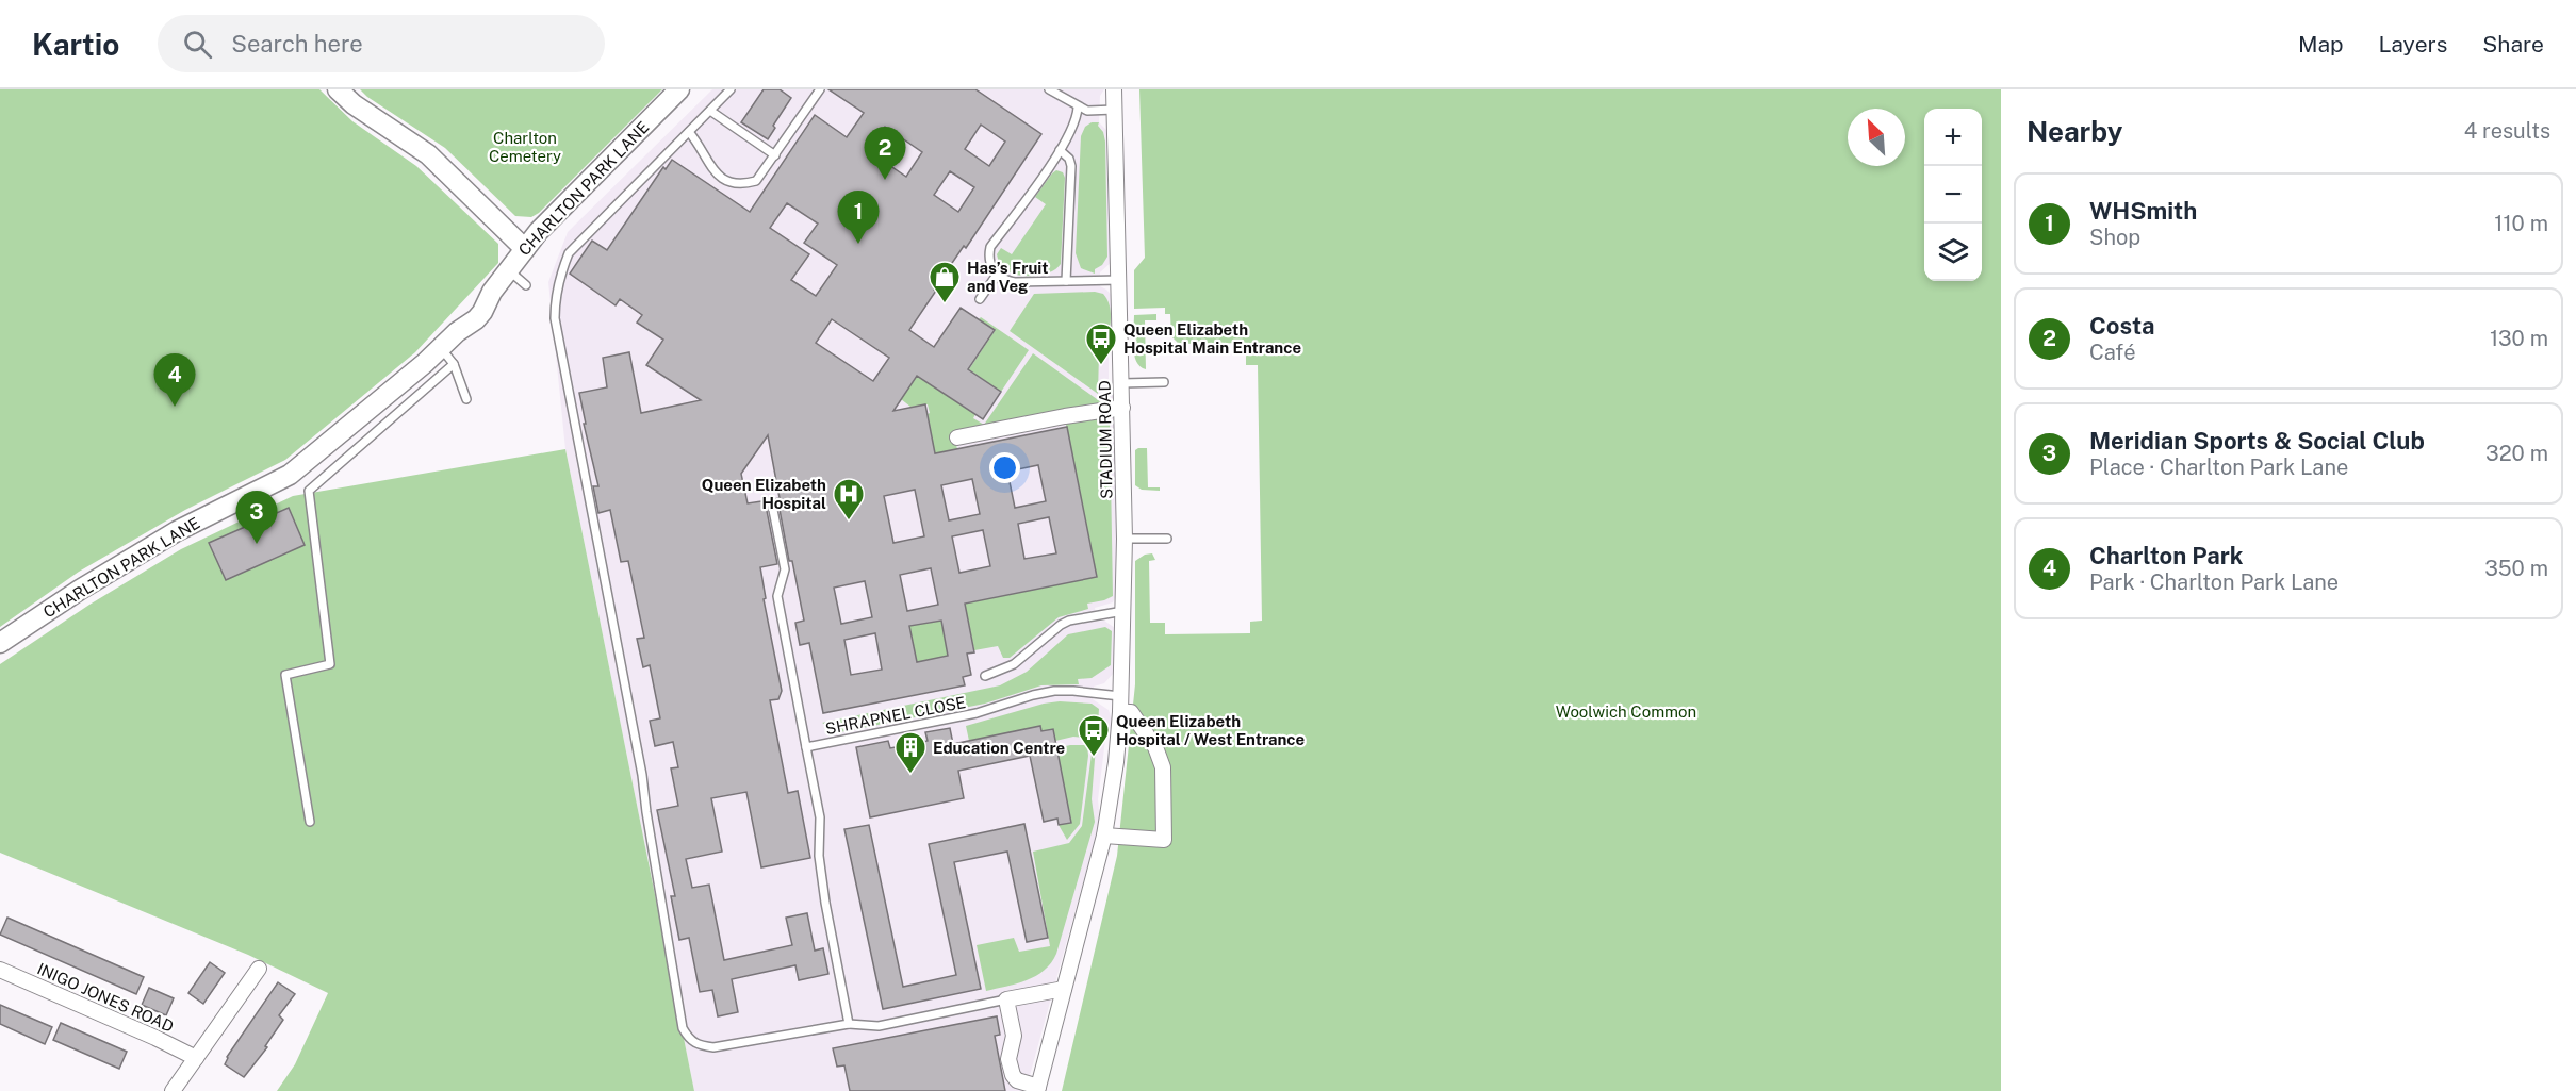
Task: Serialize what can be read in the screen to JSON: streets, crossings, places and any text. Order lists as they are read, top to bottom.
{
  "streets": {
    "street": ["CHARLTON PARK LANE", "STADIUM ROAD", "INIGO JONES ROAD"],
    "lane": ["SHRAPNEL CLOSE"]
  },
  "crossings": [
    ["STADIUM ROAD", "SHRAPNEL CLOSE"]
  ],
  "parks": ["Charlton Cemetery", "Woolwich Common"],
  "places": {
    "shop": ["Has’s Fruit and Veg"],
    "bus stop": ["Queen Elizabeth Hospital Main Entrance", "Queen Elizabeth Hospital / West Entrance"],
    "hospital": ["Queen Elizabeth Hospital"],
    "building": ["Education Centre"]
  },
  "north": "top left",
  "page": {
    "header": "Kartio",
    "search": "Search here",
    "nav": ["Map", "Layers", "Share"],
    "heading": ["Nearby", "4 results"],
    "map_buttons": ["+", "−"],
    "pins": [
      "2",
      "1",
      "4",
      "3"
    ],
    "list": [
      {
        "mark": "1",
        "name": "WHSmith",
        "note": "Shop",
        "value": "110 m"
      },
      {
        "mark": "2",
        "name": "Costa",
        "note": "Café",
        "value": "130 m"
      },
      {
        "mark": "3",
        "name": "Meridian Sports & Social Club",
        "note": "Place · Charlton Park Lane",
        "value": "320 m"
      },
      {
        "mark": "4",
        "name": "Charlton Park",
        "note": "Park · Charlton Park Lane",
        "value": "350 m"
      }
    ]
  }
}
